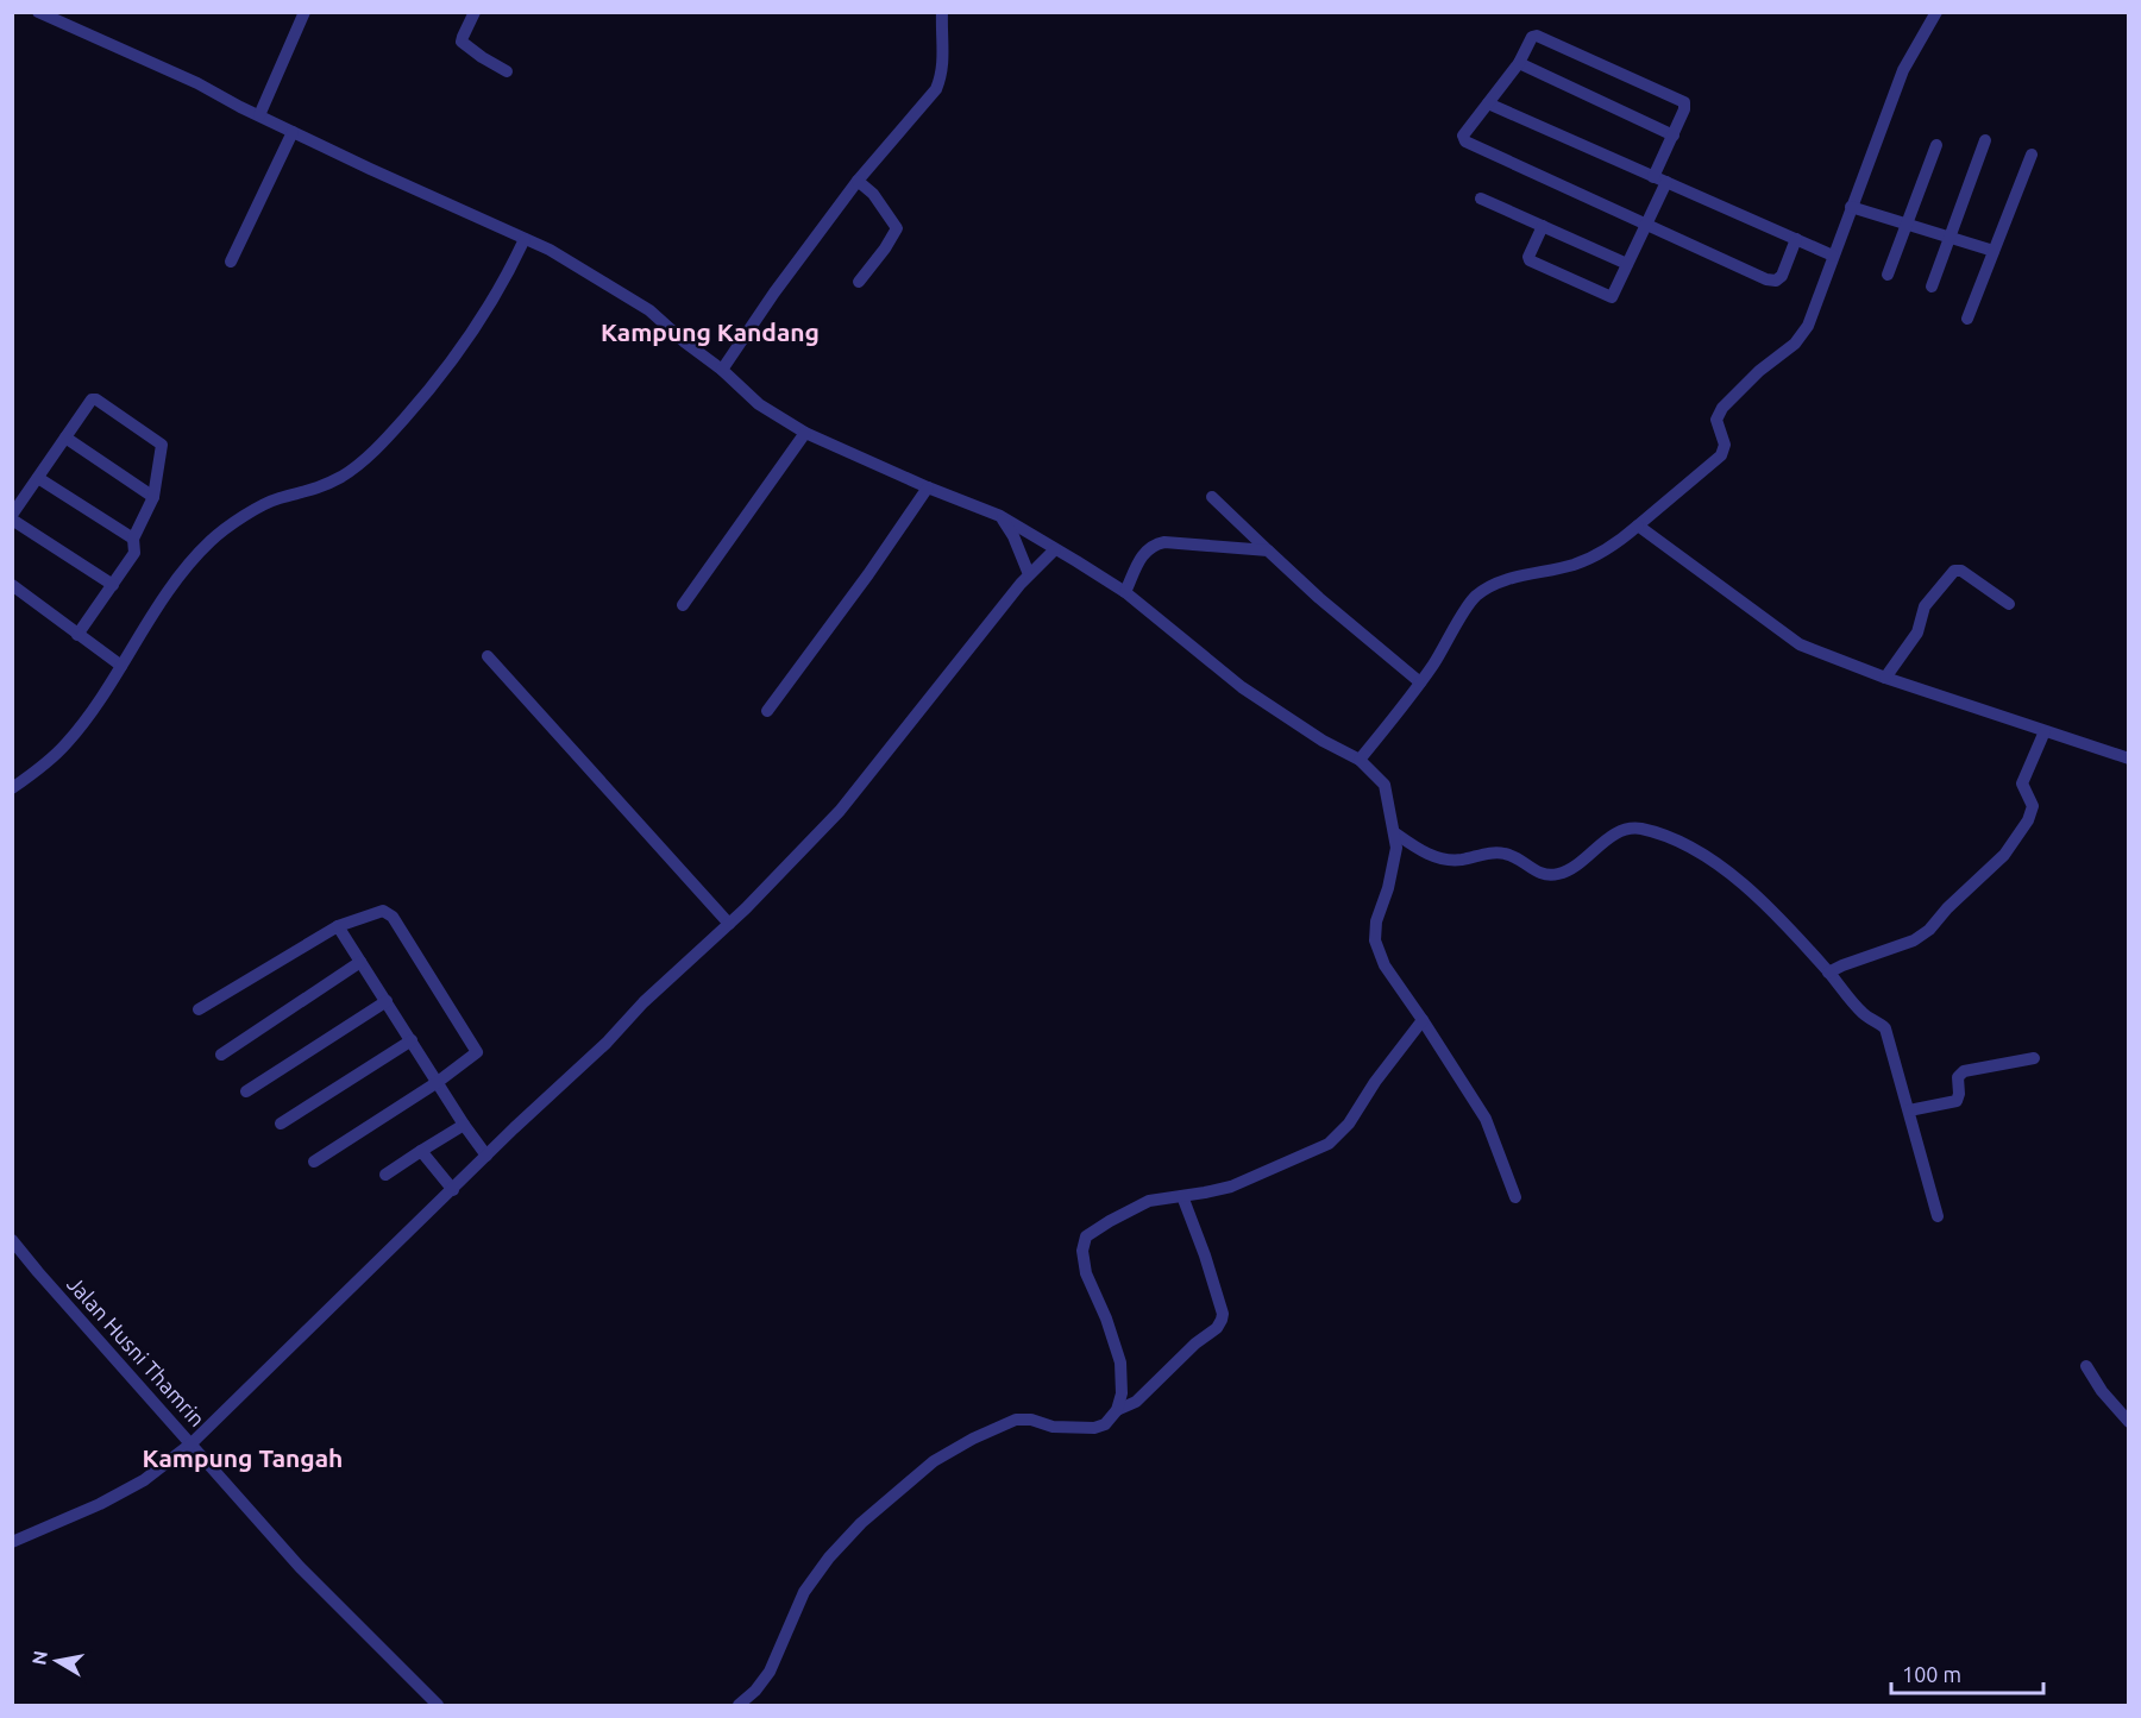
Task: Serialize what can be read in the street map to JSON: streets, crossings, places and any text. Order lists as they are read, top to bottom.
{
  "streets": {
    "street": ["Jalan Husni Thamrin"]
  },
  "districts": ["Kampung Kandang", "Kampung Tangah"],
  "scale_bar": "100 m",
  "north": "left"
}
